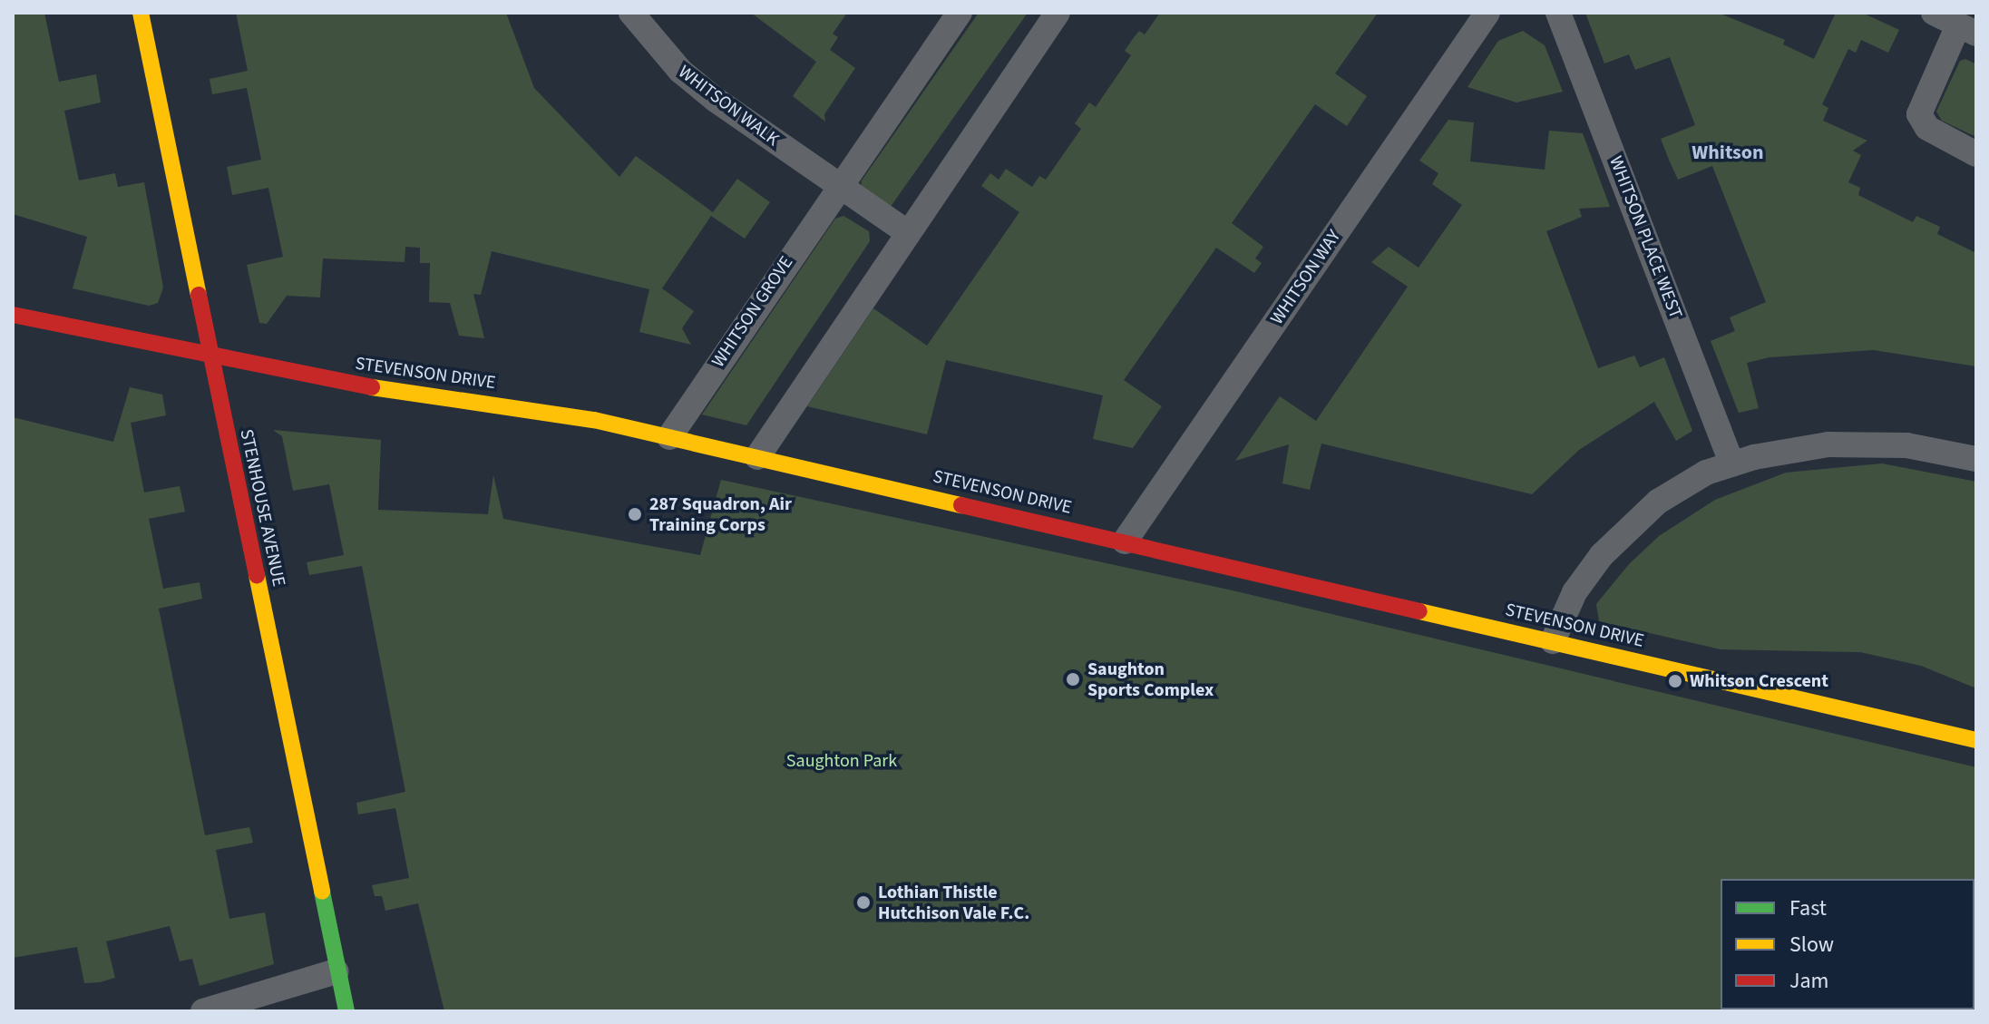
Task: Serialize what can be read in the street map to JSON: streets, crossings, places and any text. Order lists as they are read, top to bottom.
{
  "streets": {
    "street": [
      "WHITSON WALK",
      "WHITSON PLACE WEST",
      "WHITSON WAY",
      "WHITSON GROVE",
      "STEVENSON DRIVE",
      "STENHOUSE AVENUE"
    ]
  },
  "crossings": [
    ["WHITSON WALK", "WHITSON GROVE"],
    ["WHITSON WAY", "STEVENSON DRIVE"],
    ["WHITSON GROVE", "STEVENSON DRIVE"],
    ["STEVENSON DRIVE", "STENHOUSE AVENUE"]
  ],
  "districts": ["Whitson"],
  "parks": ["Saughton Park"],
  "places": [
    "287 Squadron, Air Training Corps",
    "Saughton Sports Complex",
    "Whitson Crescent",
    "Lothian Thistle Hutchison Vale F.C."
  ],
  "legend": ["Fast", "Slow", "Jam"]
}
